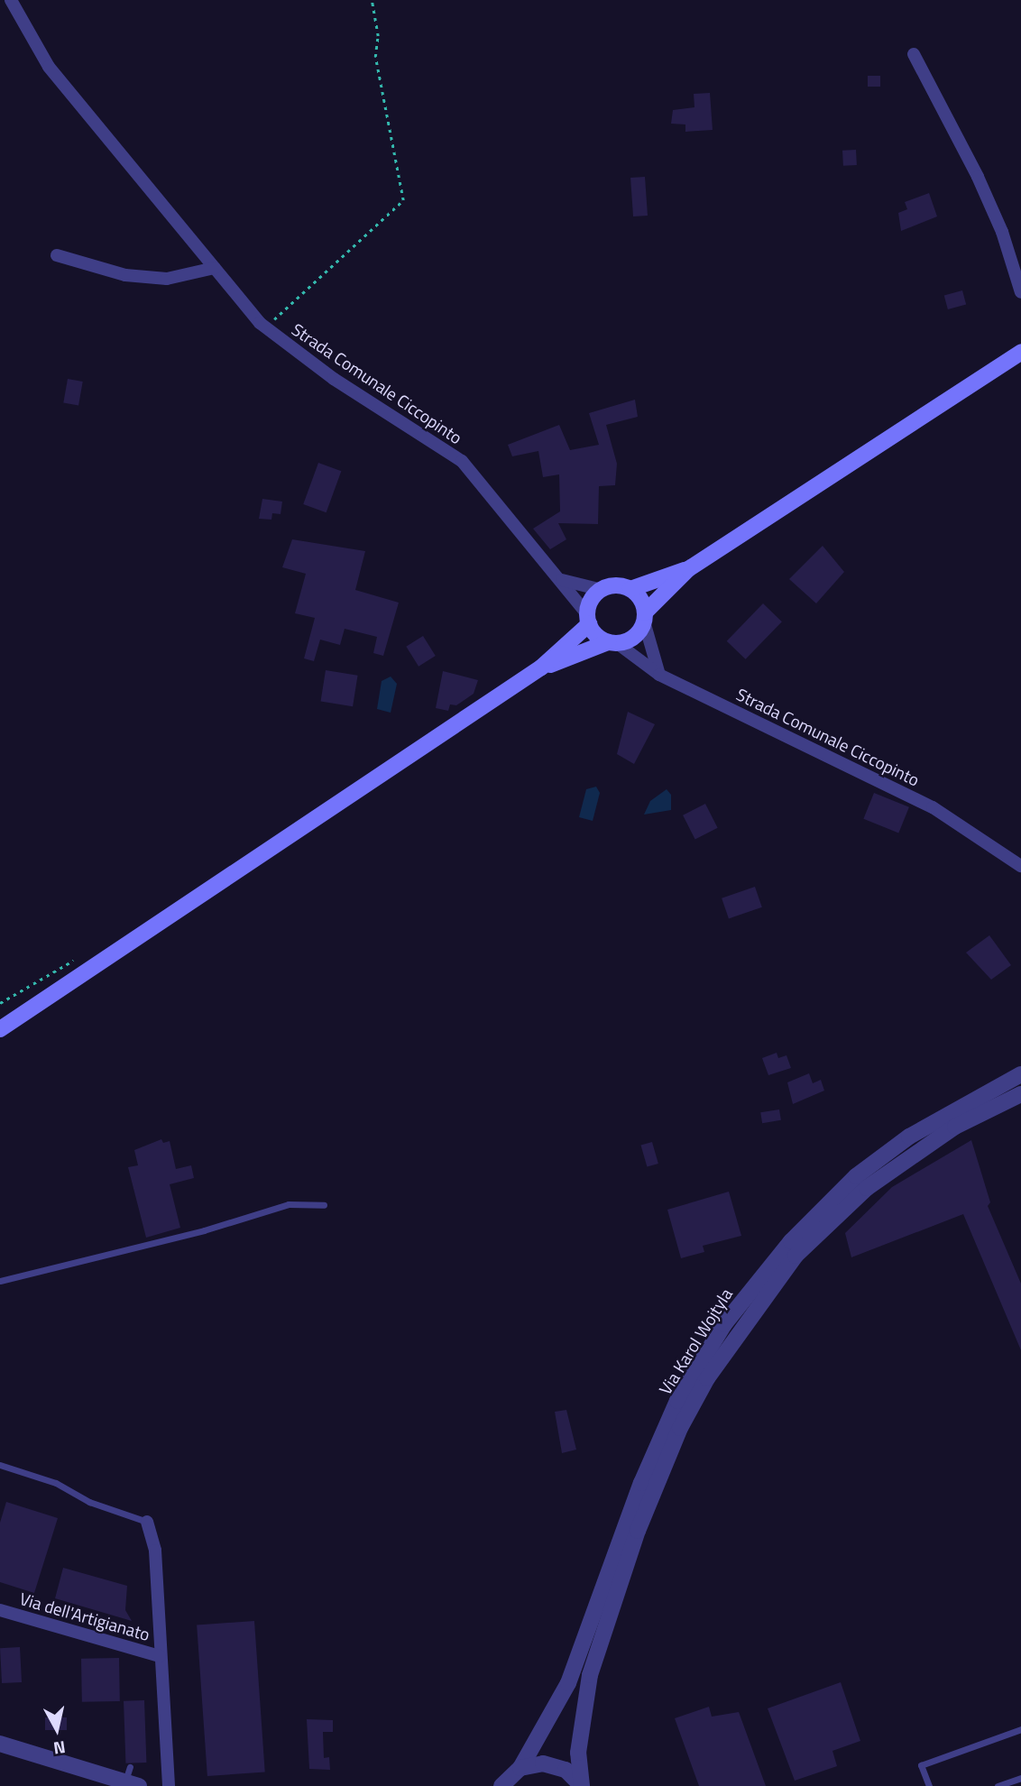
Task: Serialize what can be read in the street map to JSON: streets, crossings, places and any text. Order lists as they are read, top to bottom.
{
  "streets": {
    "street": ["Strada Comunale Ciccopinto", "Via Karol Wojtyla", "Via dell'Artigianato"]
  },
  "north": "bottom"
}
